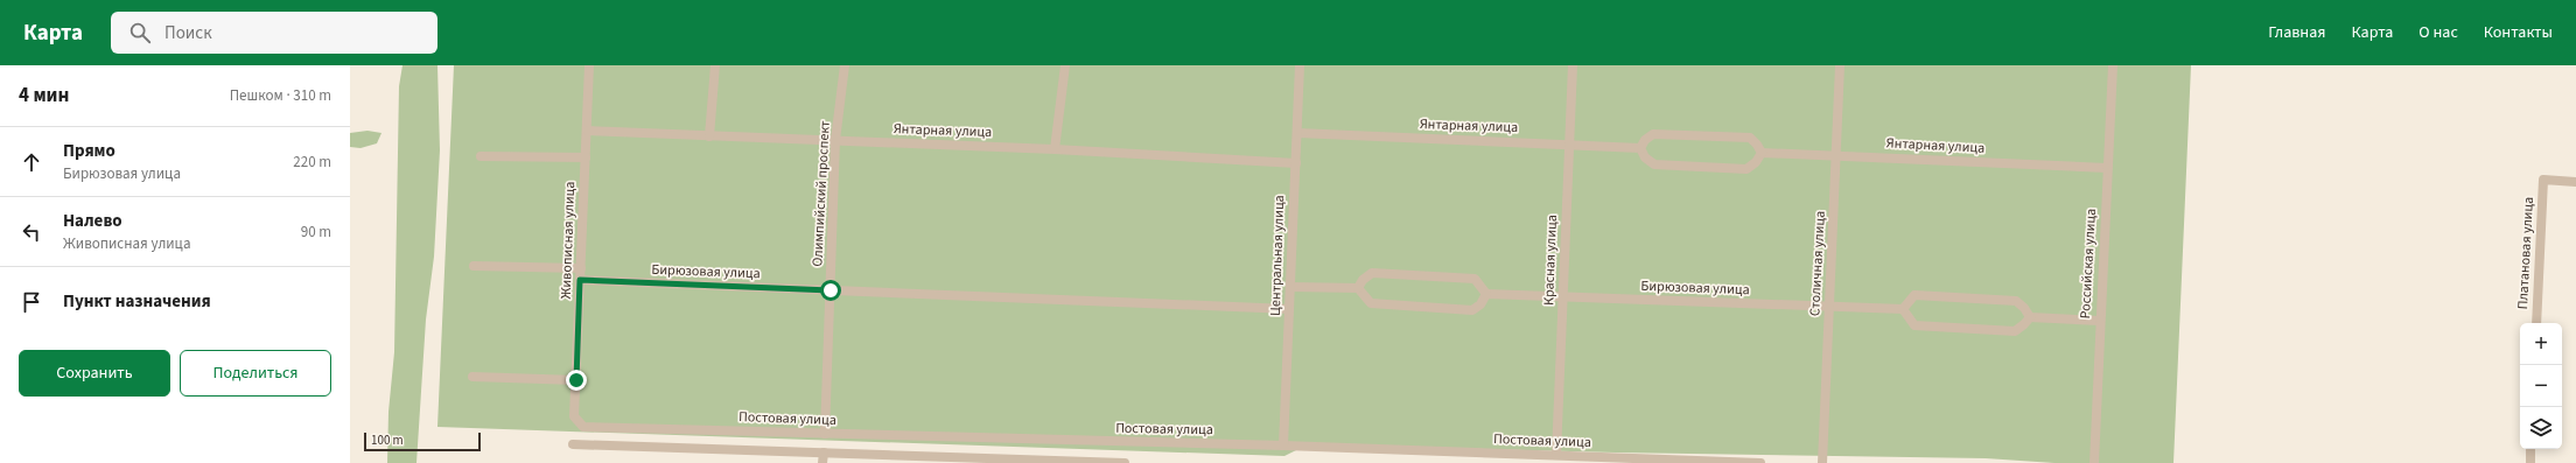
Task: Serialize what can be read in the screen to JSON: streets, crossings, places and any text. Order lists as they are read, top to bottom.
{
  "streets": {
    "street": [
      "Янтарная улица",
      "Олимпийский проспект",
      "Живописная улица",
      "Платановая улица",
      "Центральная улица",
      "Красная улица",
      "Столичная улица",
      "Российская улица",
      "Бирюзовая улица",
      "Постовая улица"
    ]
  },
  "crossings": [
    ["Янтарная улица", "Олимпийский проспект"],
    ["Янтарная улица", "Живописная улица"],
    ["Янтарная улица", "Центральная улица"],
    ["Янтарная улица", "Красная улица"],
    ["Янтарная улица", "Столичная улица"],
    ["Янтарная улица", "Российская улица"],
    ["Олимпийский проспект", "Бирюзовая улица"],
    ["Олимпийский проспект", "Постовая улица"],
    ["Живописная улица", "Бирюзовая улица"],
    ["Живописная улица", "Постовая улица"],
    ["Центральная улица", "Бирюзовая улица"],
    ["Центральная улица", "Постовая улица"],
    ["Красная улица", "Бирюзовая улица"],
    ["Красная улица", "Постовая улица"],
    ["Столичная улица", "Бирюзовая улица"]
  ],
  "scale_bar": "100 m",
  "page": {
    "header": "Карта",
    "search": "Поиск",
    "nav": [
      "Главная",
      "Карта",
      "О нас",
      "Контакты"
    ],
    "heading": ["4 мин", "Пешком · 310 m"],
    "list": [
      ["Прямо", "Бирюзовая улица", "220 m"],
      ["Налево", "Живописная улица", "90 m"],
      "Пункт назначения"
    ],
    "map_buttons": ["+", "−"],
    "buttons": ["Сохранить", "Поделиться"],
    "scale": "100 m"
  }
}
